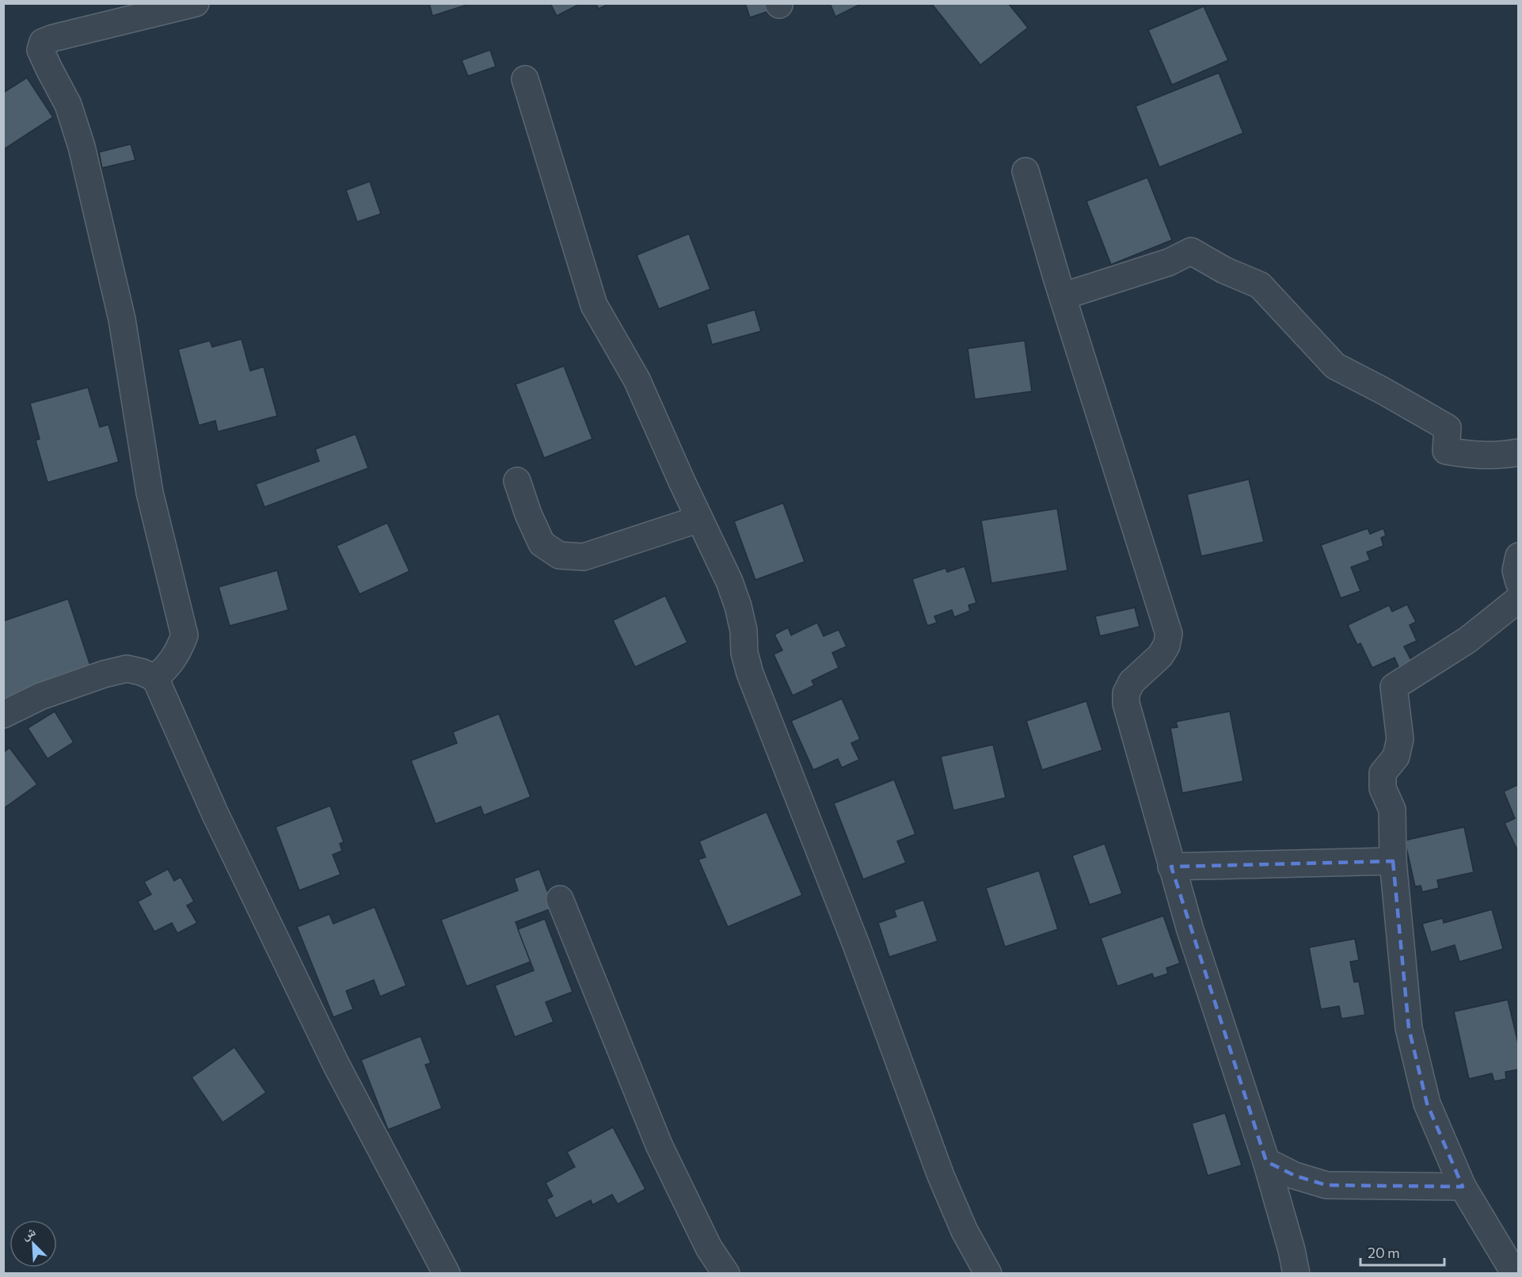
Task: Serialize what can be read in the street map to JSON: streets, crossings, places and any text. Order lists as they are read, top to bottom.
{
  "scale_bar": "20 m",
  "north": "top left"
}
